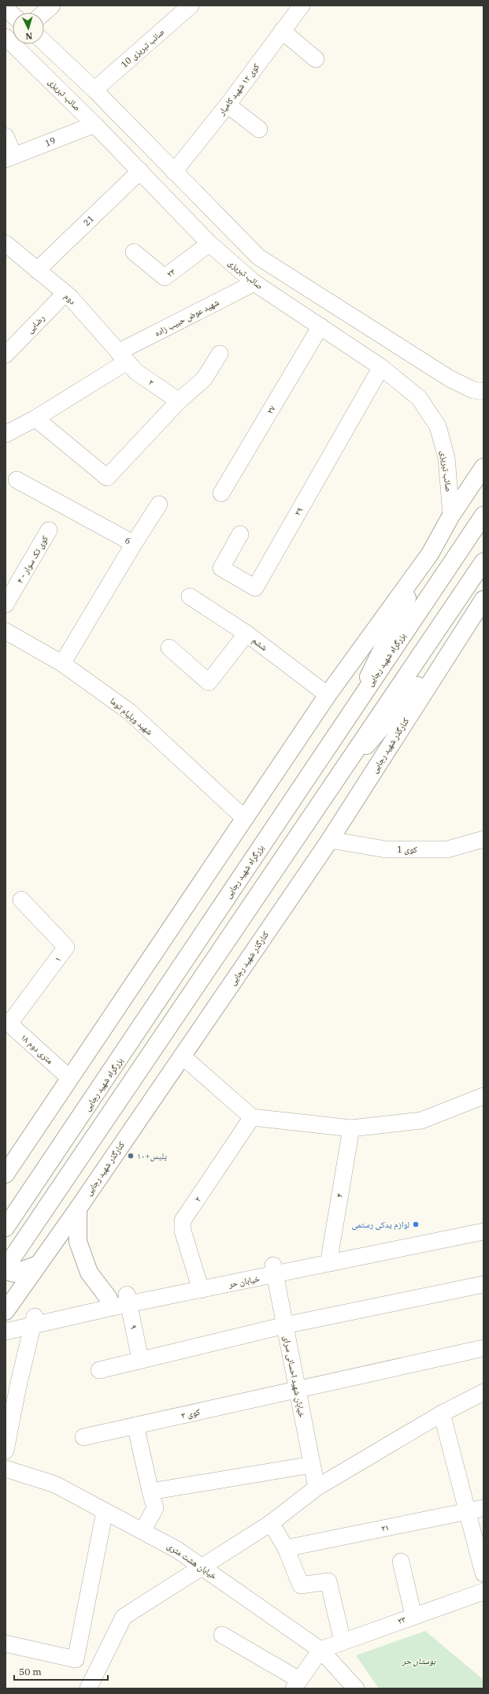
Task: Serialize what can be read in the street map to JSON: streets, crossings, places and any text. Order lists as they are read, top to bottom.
{
  "streets": {
    "main road": ["بزرگراه شهید رجایی", "کنارگذر شهید رجایی"],
    "street": [
      "صائب تبریزی 10",
      "کوی ۱۲ شهید کامیار",
      "صائب تبریزی",
      "19",
      "21",
      "۲۳",
      "دوم",
      "شهید عوض حبیب زاده",
      "رضایی",
      "۲",
      "۲۷",
      "۲۹",
      "6",
      "۴ - کوی تک سوار",
      "ششم",
      "شهید ویلیام توما",
      "کوی 1",
      "۱",
      "۱۸ متری دوم",
      "۴",
      "خیابان حر",
      "۹",
      "خیابان شهید احسانی سرای",
      "کوی ۳",
      "۲۱",
      "خیابان هشت متری"
    ]
  },
  "crossings": [
    ["صائب تبریزی", "19"],
    ["صائب تبریزی", "21"],
    ["صائب تبریزی", "۲۳"],
    ["صائب تبریزی", "شهید عوض حبیب زاده"],
    ["صائب تبریزی", "۲۷"],
    ["صائب تبریزی", "۲۹"],
    ["21", "دوم"],
    ["۲۳", "خیابان هشت متری"],
    ["دوم", "شهید عوض حبیب زاده"],
    ["دوم", "رضایی"],
    ["دوم", "۲"],
    ["شهید عوض حبیب زاده", "۲"],
    ["۲", "خیابان حر"],
    ["6", "شهید ویلیام توما"],
    ["کنارگذر شهید رجایی", "کوی 1"],
    ["۱", "۱۸ متری دوم"],
    ["۴", "خیابان حر"],
    ["خیابان حر", "۹"],
    ["خیابان حر", "خیابان شهید احسانی سرای"],
    ["خیابان شهید احسانی سرای", "کوی ۳"]
  ],
  "parks": ["بوستان حر"],
  "places": ["پلیس+١٠", "لوازم یدکی رستمی"],
  "scale_bar": "50 m",
  "north": "bottom"
}
